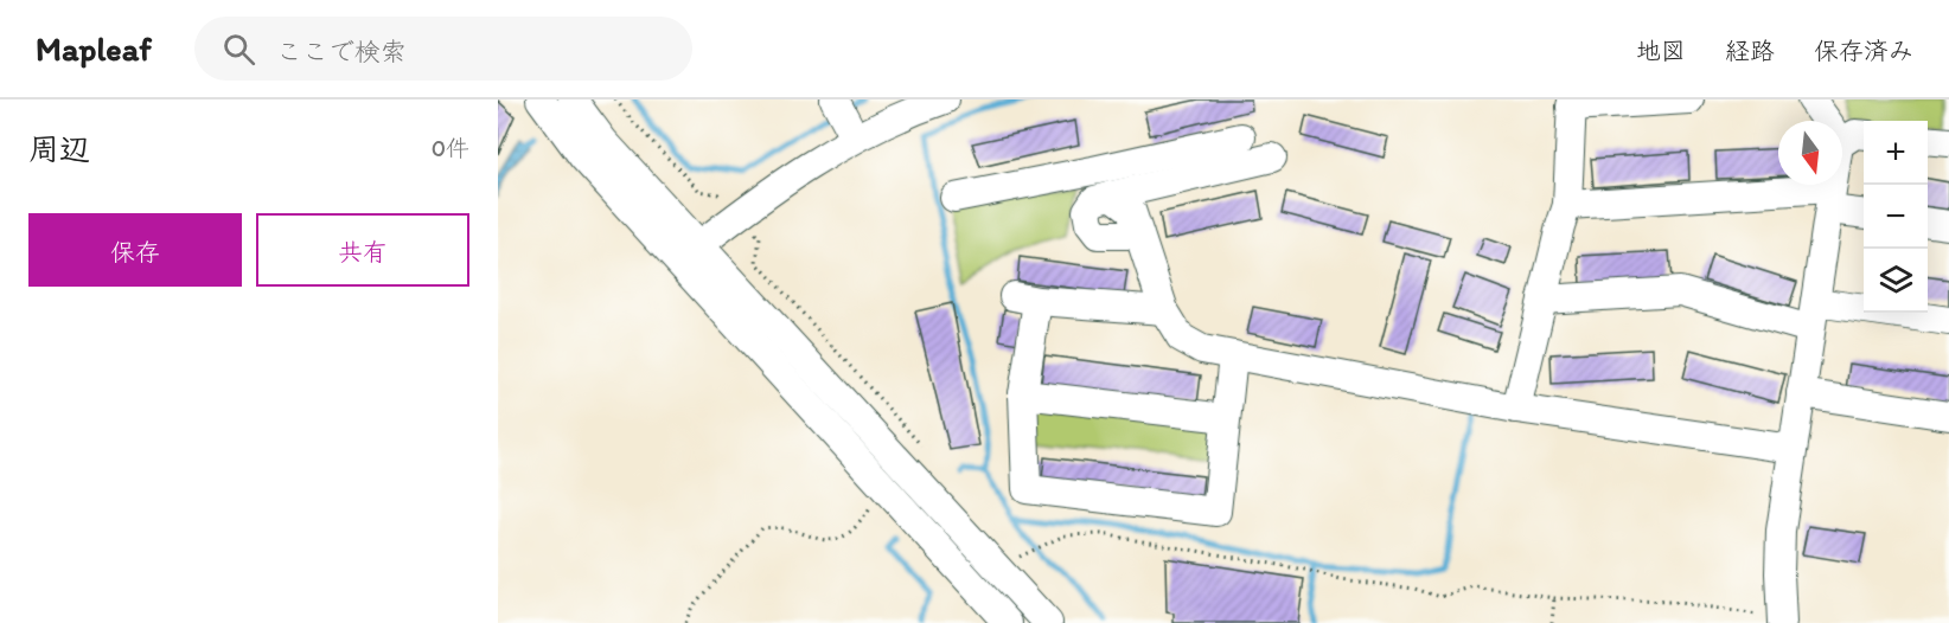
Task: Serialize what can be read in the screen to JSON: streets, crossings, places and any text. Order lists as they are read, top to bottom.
{
  "north": "bottom",
  "page": {
    "header": "Mapleaf",
    "search": "ここで検索",
    "nav": ["地図", "経路", "保存済み"],
    "heading": ["周辺", "0件"],
    "map_buttons": ["+", "−"],
    "buttons": ["保存", "共有"]
  }
}
